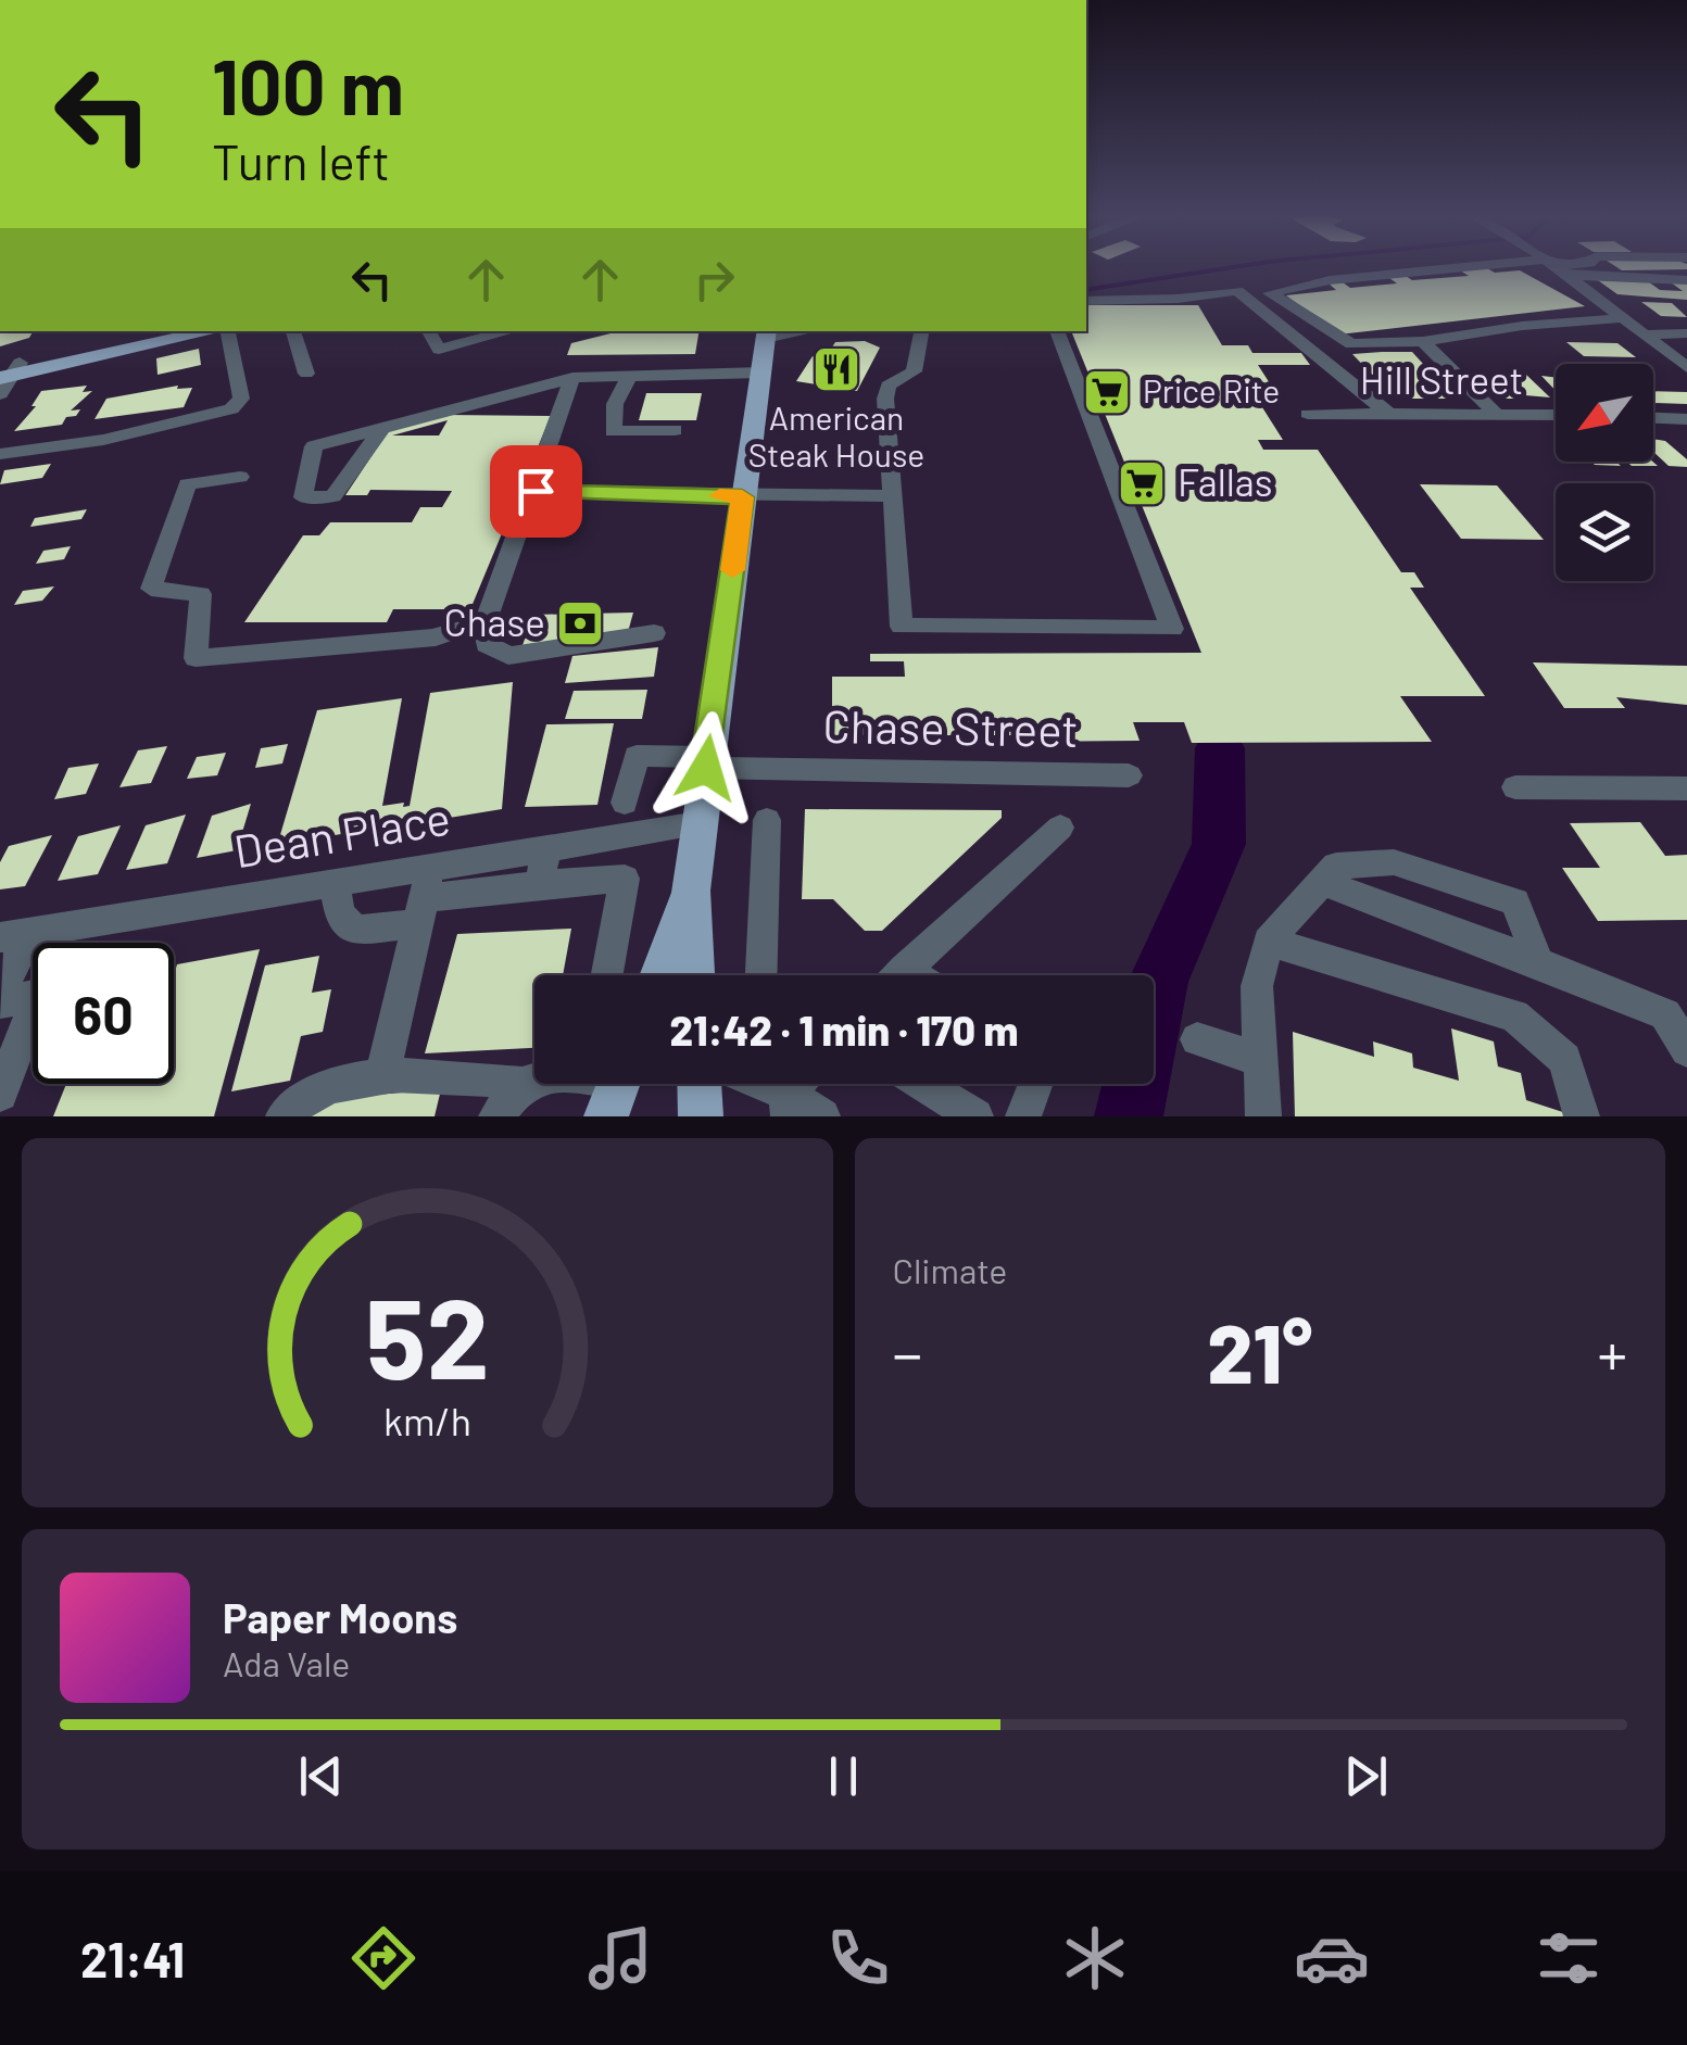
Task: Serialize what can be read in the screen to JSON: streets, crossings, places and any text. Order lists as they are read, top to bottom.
{
  "streets": {
    "street": ["Hill Street", "Chase Street", "Dean Place"]
  },
  "places": {
    "restaurant": ["American Steak House"],
    "supermarket": ["Price Rite", "Fallas"],
    "bank": ["Chase"]
  },
  "north": "bottom left",
  "page": {
    "turn": ["100 m", "Turn left"],
    "limit": "60",
    "trip": "21:42 · 1 min · 170 m",
    "tile": "Climate",
    "heat": ["−", "21°", "+"],
    "song": ["Paper Moons", "Ada Vale"],
    "tabs": "21:41",
    "gauge": ["52", "km/h"]
  }
}
